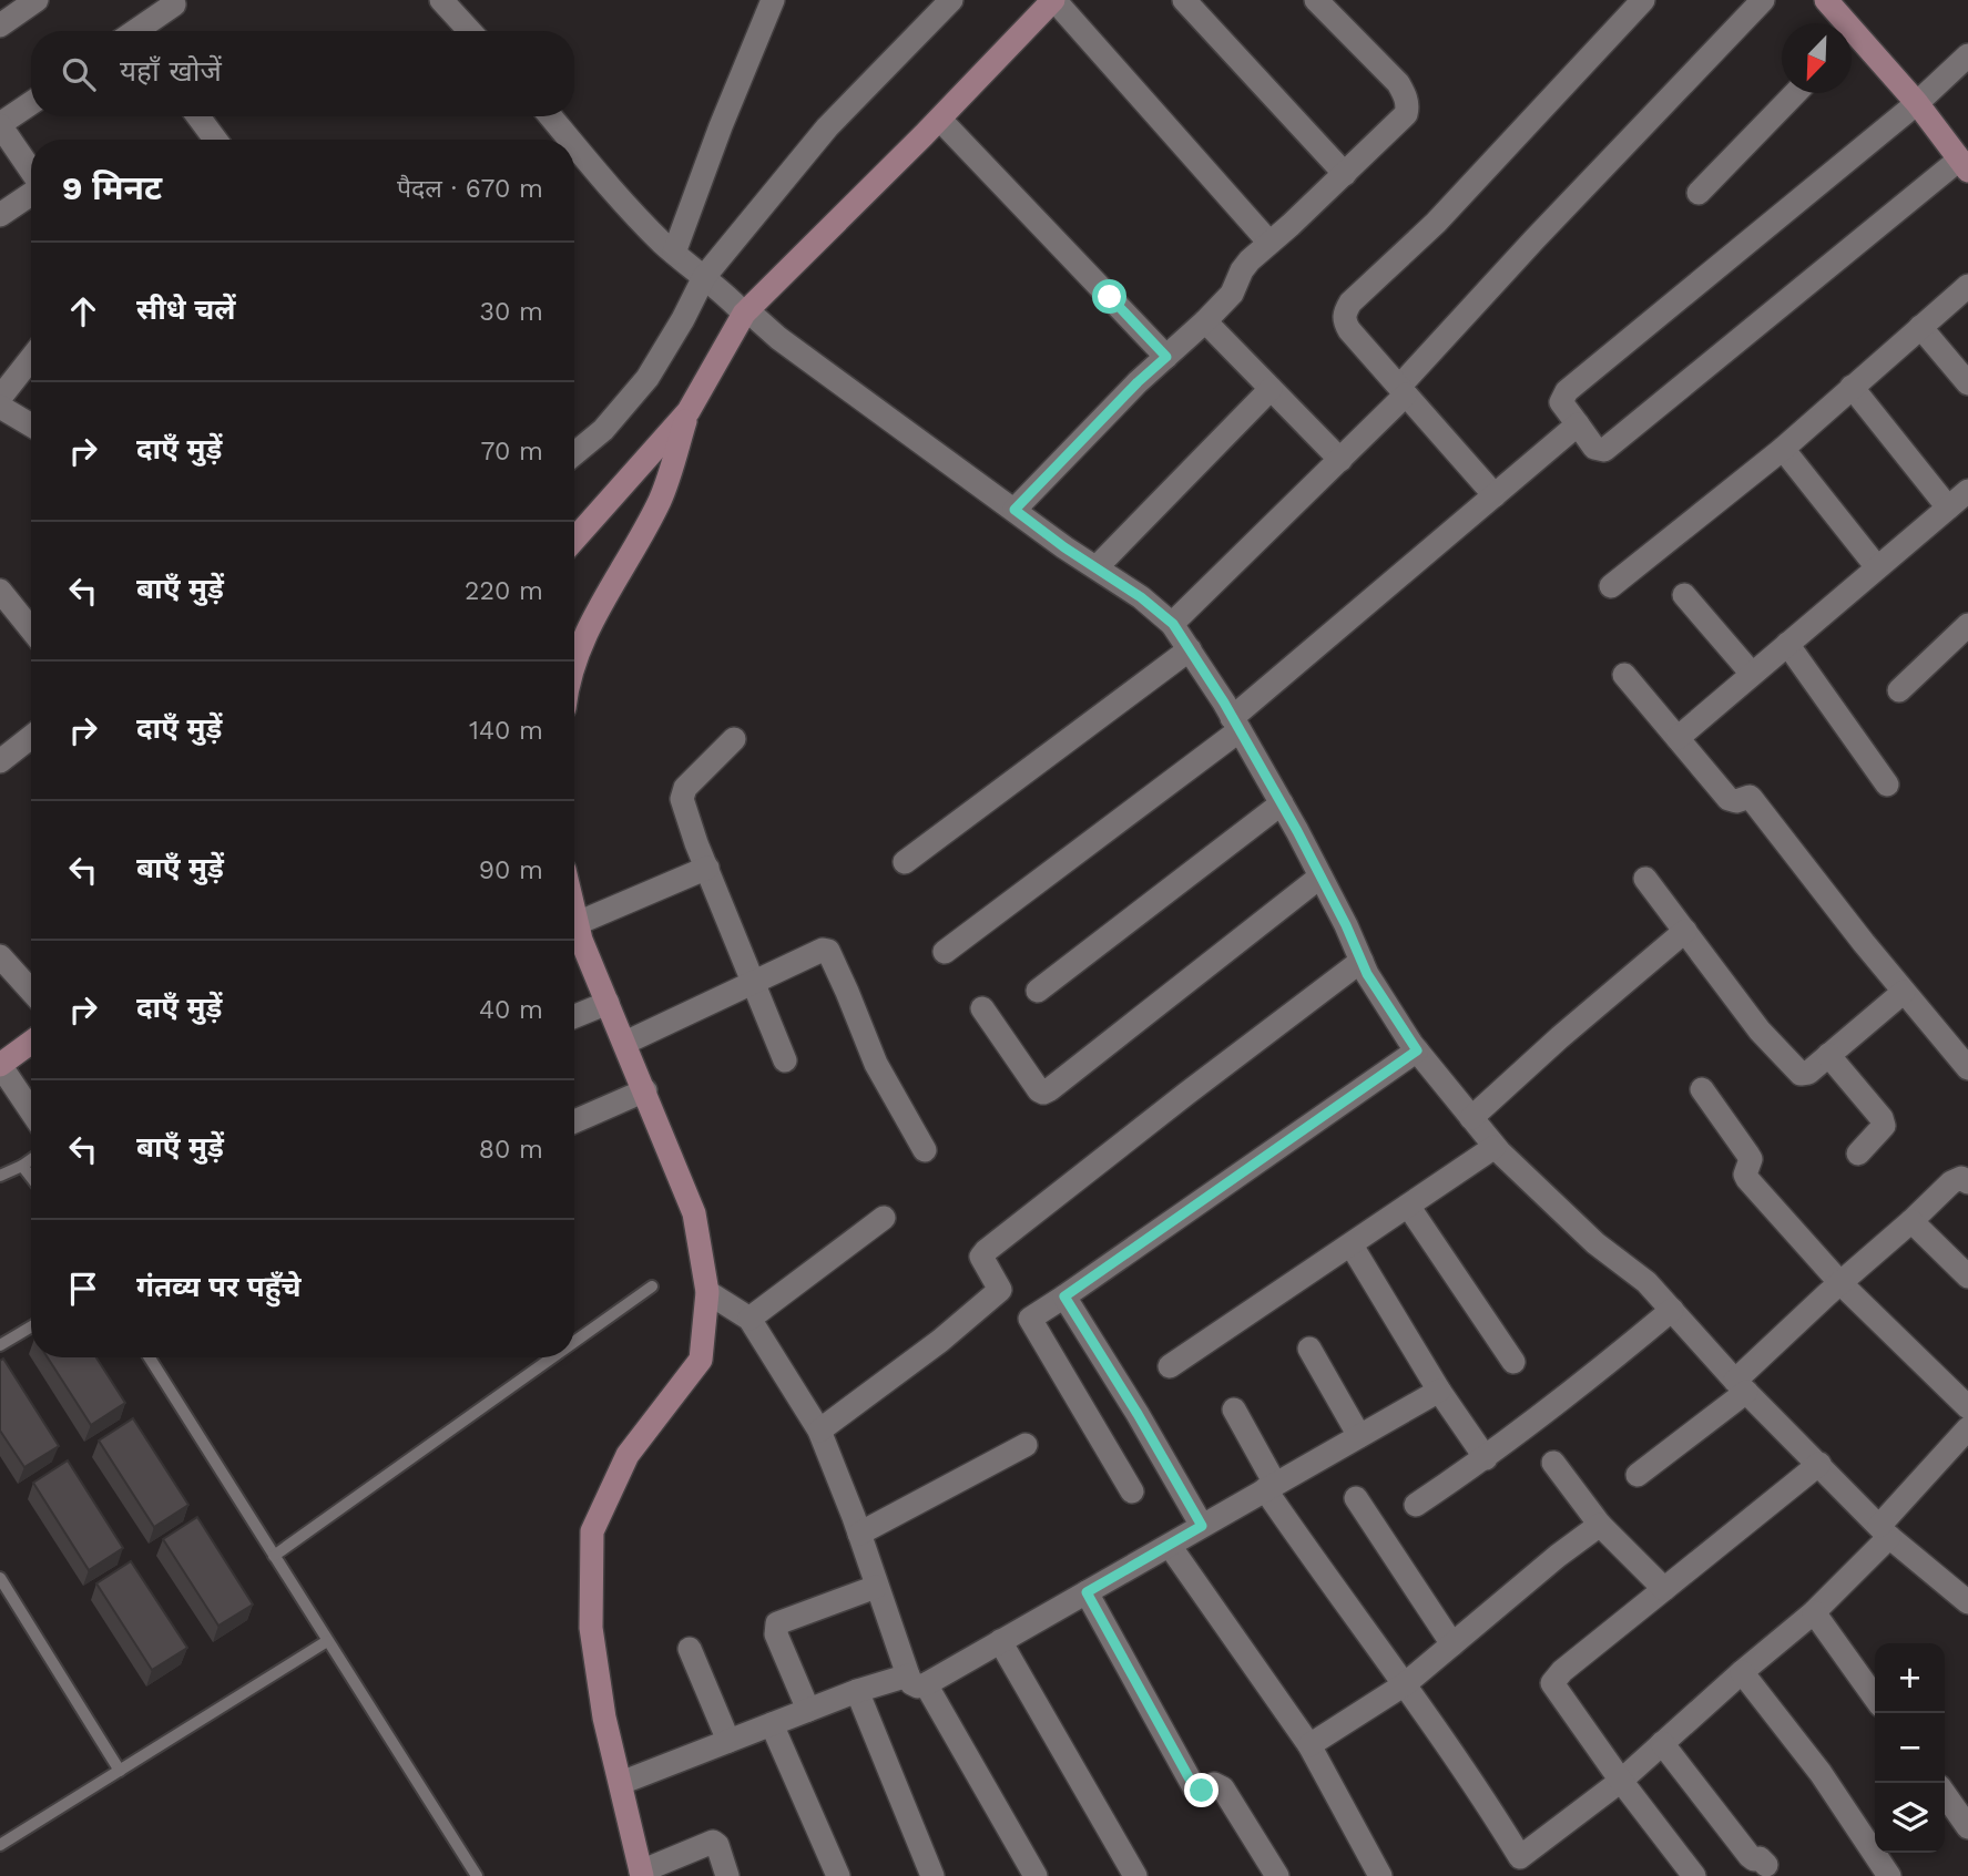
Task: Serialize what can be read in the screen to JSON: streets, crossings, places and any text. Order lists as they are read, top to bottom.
{
  "north": "bottom left",
  "page": {
    "search": "यहाँ खोजें",
    "heading": ["9 मिनट", "पैदल · 670 m"],
    "list": [
      ["सीधे चलें", "30 m"],
      ["दाएँ मुड़ें", "70 m"],
      ["बाएँ मुड़ें", "220 m"],
      ["दाएँ मुड़ें", "140 m"],
      ["बाएँ मुड़ें", "90 m"],
      ["दाएँ मुड़ें", "40 m"],
      ["बाएँ मुड़ें", "80 m"],
      "गंतव्य पर पहुँचे"
    ],
    "map_buttons": ["+", "−"]
  }
}
